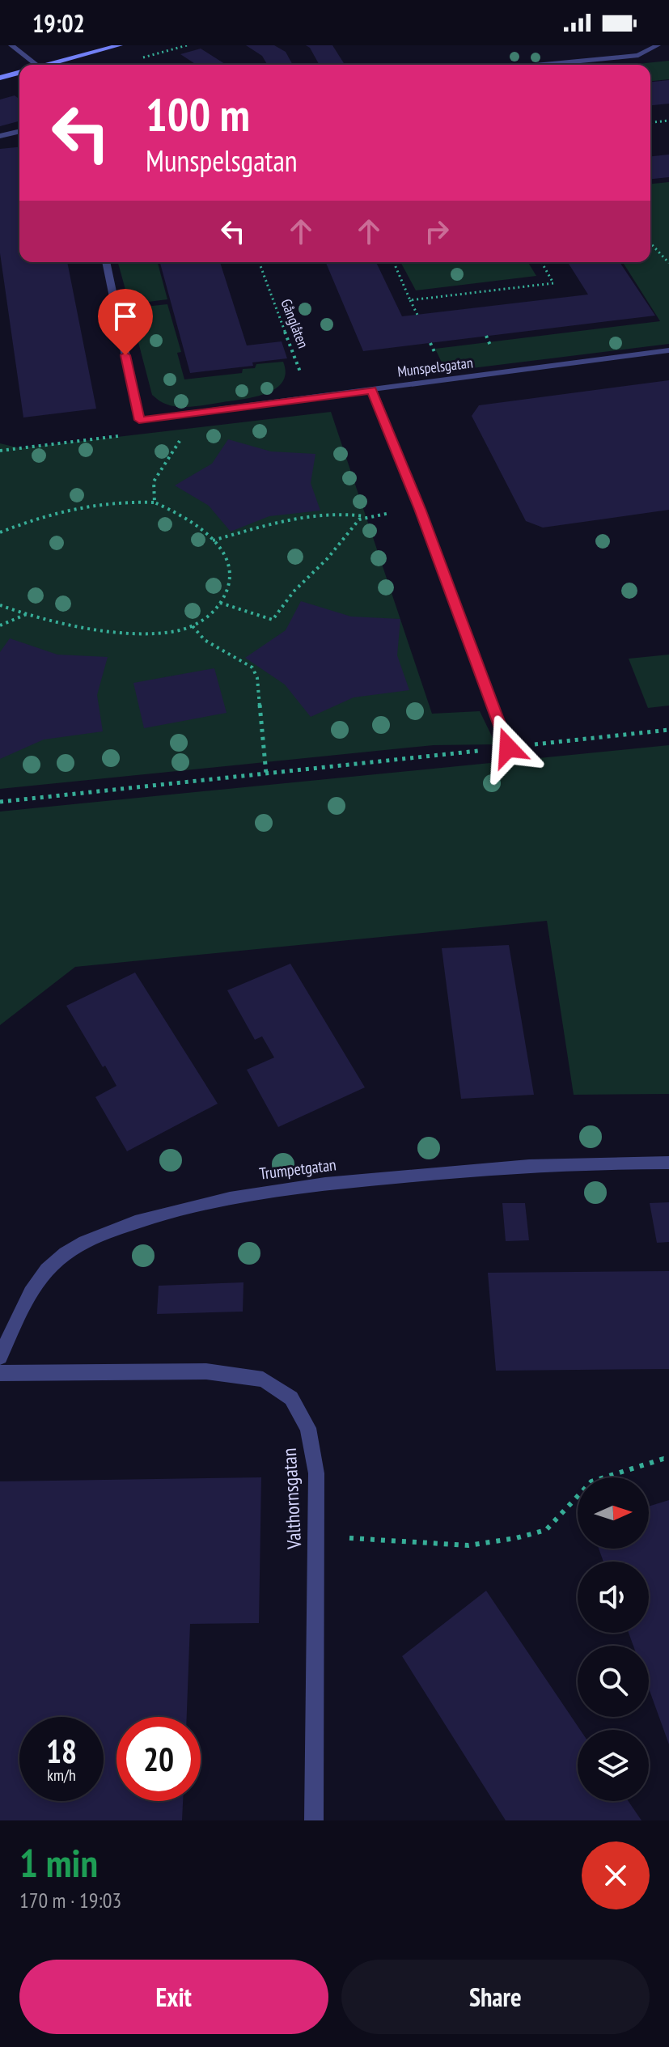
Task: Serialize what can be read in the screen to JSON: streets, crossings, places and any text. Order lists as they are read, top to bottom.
{
  "streets": {
    "street": ["Munspelsgatan", "Trumpetgatan", "Valthornsgatan"],
    "path": ["Gånglåten"]
  },
  "crossings": [
    ["Gånglåten", "Munspelsgatan"]
  ],
  "north": "right",
  "page": {
    "status": "19:02",
    "turn": ["100 m", "Munspelsgatan"],
    "speed": "18 km/h",
    "limit": "20",
    "heading": ["1 min", "170 m · 19:03"],
    "buttons": ["Exit", "Share"]
  }
}
